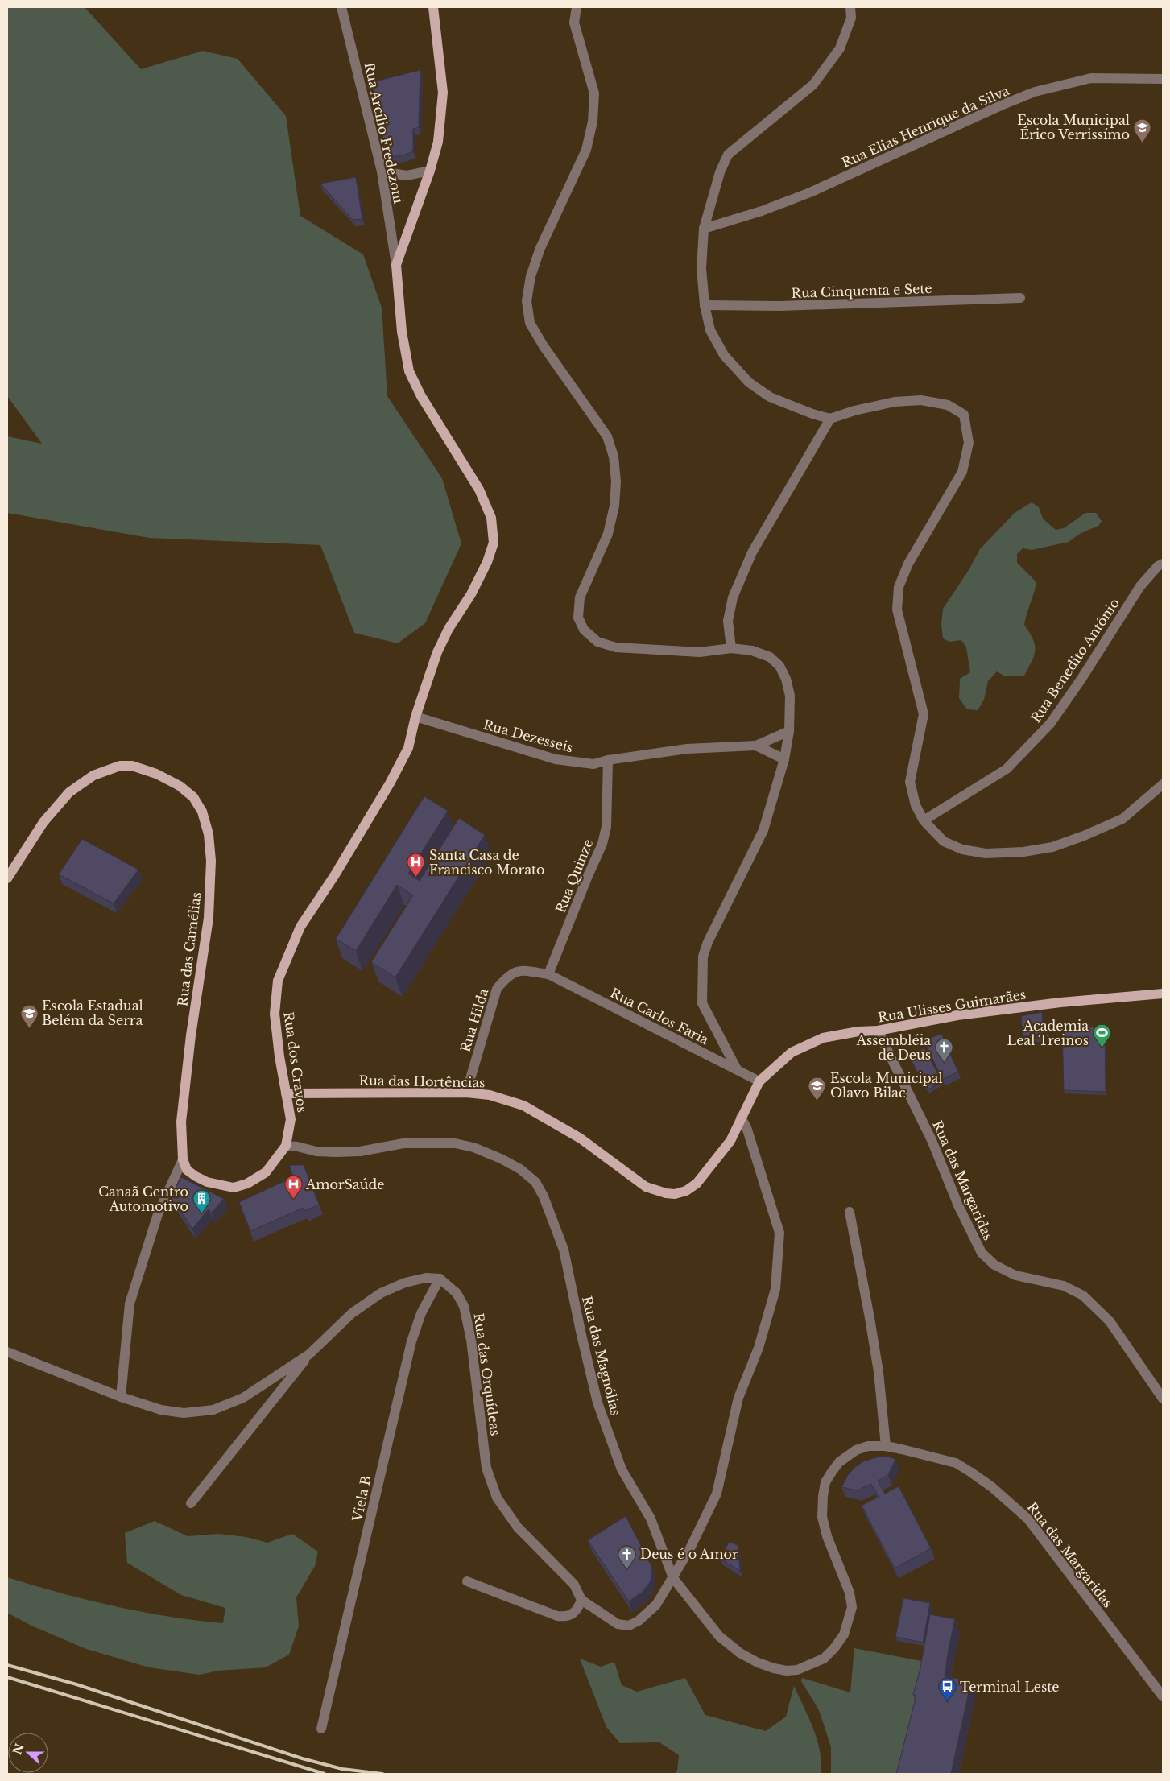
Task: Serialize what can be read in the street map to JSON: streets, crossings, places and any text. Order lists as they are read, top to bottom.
{
  "streets": {
    "main road": [
      "Rua das Camélias",
      "Rua Ulisses Guimarães",
      "Rua dos Cravos",
      "Rua das Hortências"
    ],
    "street": [
      "Rua Elias Henrique da Silva",
      "Rua Arcílio Fredezoni",
      "Rua Cinquenta e Sete",
      "Rua Benedito Antônio",
      "Rua Dezesseis",
      "Rua Quinze",
      "Rua Carlos Faria",
      "Rua Hilda",
      "Rua das Margaridas",
      "Rua das Magnólias",
      "Rua das Orquídeas",
      "Viela B"
    ]
  },
  "crossings": [
    ["Rua Arcílio Fredezoni", "Rua dos Cravos"],
    ["Rua Dezesseis", "Rua Quinze"],
    ["Rua Dezesseis", "Rua dos Cravos"],
    ["Rua Quinze", "Rua Carlos Faria"],
    ["Rua Quinze", "Rua Hilda"],
    ["Rua das Camélias", "Rua dos Cravos"],
    ["Rua Ulisses Guimarães", "Rua Carlos Faria"],
    ["Rua Ulisses Guimarães", "Rua das Hortências"],
    ["Rua Ulisses Guimarães", "Rua das Margaridas"],
    ["Rua Carlos Faria", "Rua Hilda"],
    ["Rua Carlos Faria", "Rua das Hortências"],
    ["Rua Hilda", "Rua das Hortências"],
    ["Rua dos Cravos", "Rua das Hortências"],
    ["Rua dos Cravos", "Rua das Magnólias"],
    ["Rua das Margaridas", "Rua das Magnólias"],
    ["Rua das Magnólias", "Rua das Orquídeas"],
    ["Rua das Orquídeas", "Viela B"]
  ],
  "places": {
    "school or university": ["Escola Municipal Érico Verrissímo", "Escola Estadual Belém da Serra", "Escola Municipal Olavo Bilac"],
    "hospital": ["Santa Casa de Francisco Morato", "AmorSaúde"],
    "sports": ["Academia Leal Treinos"],
    "church": ["Assembléia de Deus", "Deus é o Amor"],
    "building": ["Canaã Centro Automotivo"],
    "bus stop": ["Terminal Leste"]
  },
  "north": "left"
}
